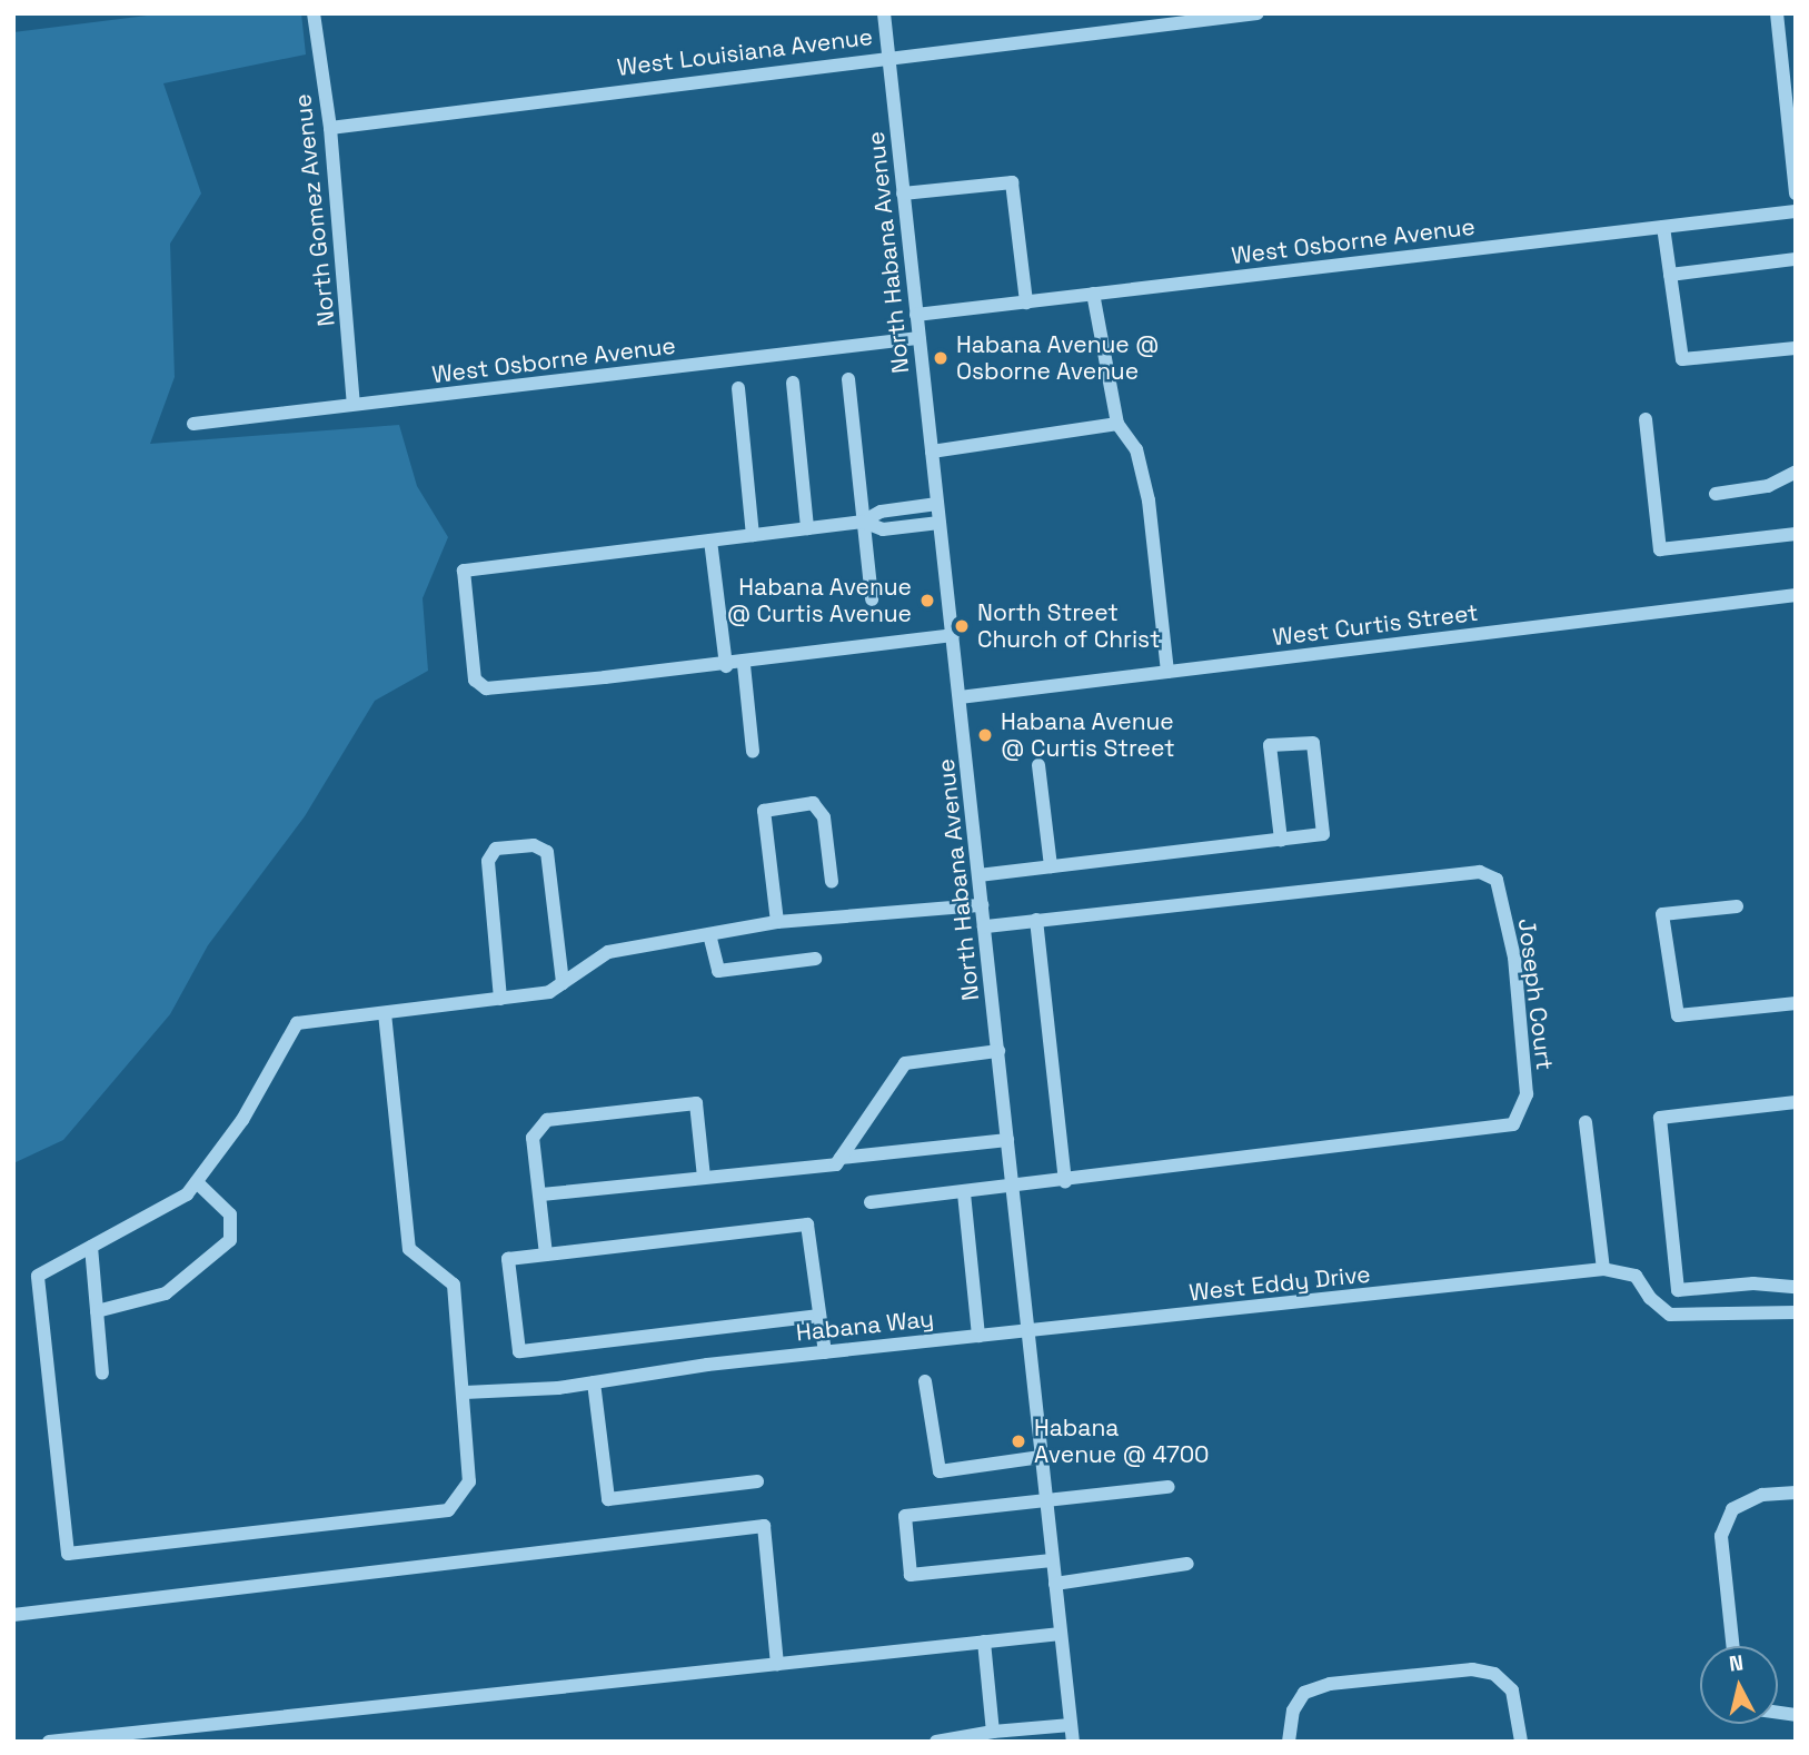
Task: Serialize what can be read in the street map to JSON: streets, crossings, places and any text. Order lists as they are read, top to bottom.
{
  "streets": {
    "street": [
      "West Louisiana Avenue",
      "North Gomez Avenue",
      "West Osborne Avenue",
      "North Habana Avenue",
      "West Curtis Street",
      "Joseph Court",
      "West Eddy Drive",
      "Habana Way"
    ]
  },
  "crossings": [
    ["West Louisiana Avenue", "North Gomez Avenue"],
    ["West Louisiana Avenue", "North Habana Avenue"],
    ["North Gomez Avenue", "West Osborne Avenue"],
    ["West Osborne Avenue", "North Habana Avenue"],
    ["North Habana Avenue", "West Curtis Street"],
    ["North Habana Avenue", "Joseph Court"],
    ["North Habana Avenue", "West Eddy Drive"],
    ["North Habana Avenue", "Habana Way"],
    ["West Eddy Drive", "Habana Way"]
  ],
  "places": [
    "Habana Avenue @ Osborne Avenue",
    "Habana Avenue @ Curtis Avenue",
    "North Street Church of Christ",
    "Habana Avenue @ Curtis Street",
    "Habana Avenue @ 4700"
  ],
  "north": "top"
}
